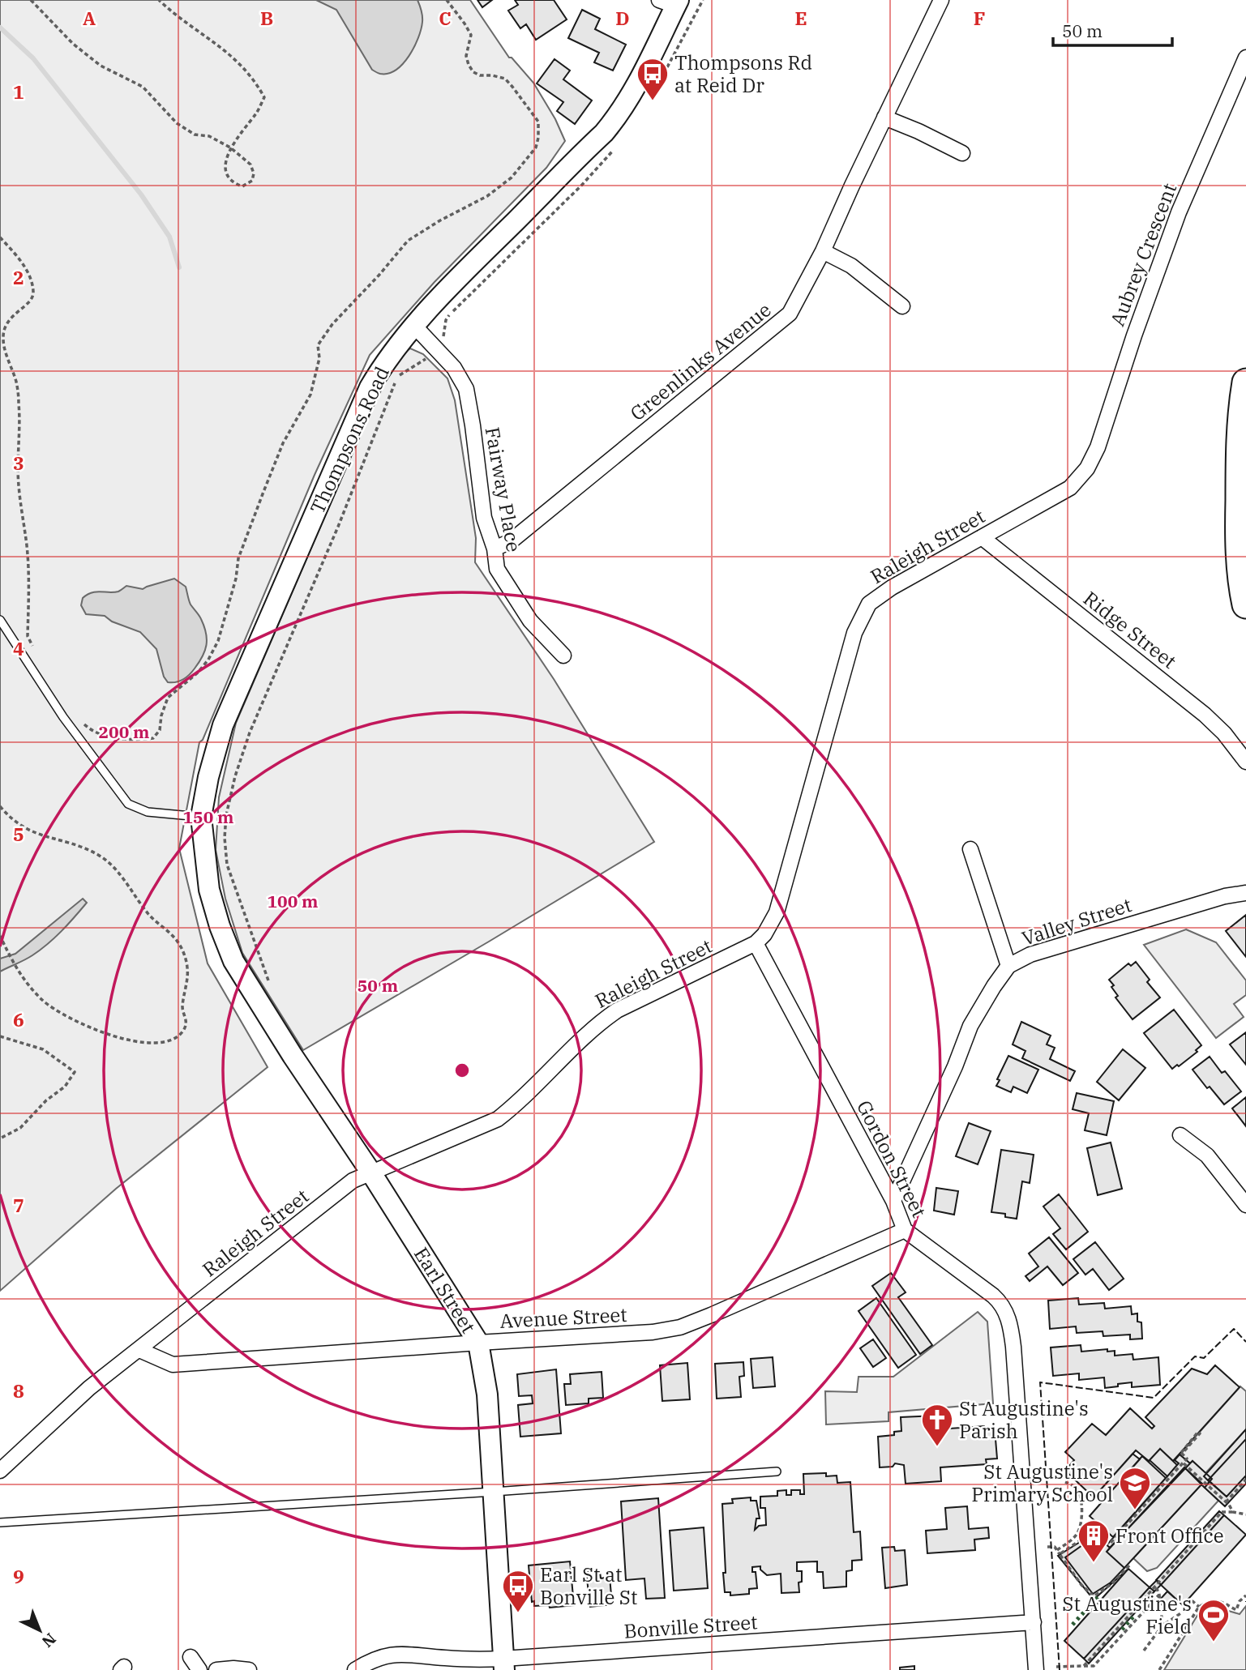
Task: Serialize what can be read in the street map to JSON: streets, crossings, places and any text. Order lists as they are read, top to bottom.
{
  "streets": {
    "street": [
      "Aubrey Crescent",
      "Greenlinks Avenue",
      "Thompsons Road",
      "Fairway Place",
      "Raleigh Street",
      "Ridge Street",
      "Valley Street",
      "Gordon Street",
      "Earl Street",
      "Avenue Street",
      "Bonville Street"
    ]
  },
  "crossings": [
    ["Aubrey Crescent", "Raleigh Street"],
    ["Greenlinks Avenue", "Fairway Place"],
    ["Thompsons Road", "Fairway Place"],
    ["Thompsons Road", "Earl Street"],
    ["Raleigh Street", "Ridge Street"],
    ["Raleigh Street", "Gordon Street"],
    ["Raleigh Street", "Earl Street"],
    ["Raleigh Street", "Avenue Street"],
    ["Valley Street", "Gordon Street"],
    ["Gordon Street", "Avenue Street"],
    ["Gordon Street", "Bonville Street"],
    ["Earl Street", "Avenue Street"],
    ["Earl Street", "Bonville Street"]
  ],
  "places": {
    "bus stop": ["Thompsons Rd at Reid Dr", "Earl St at Bonville St"],
    "church": ["St Augustine's Parish"],
    "school or university": ["St Augustine's Primary School"],
    "building": ["Front Office"],
    "sports": ["St Augustine's Field"]
  },
  "scale_bar": "50 m",
  "north": "bottom right",
  "grid": {
    "columns": [
      "A",
      "B",
      "C",
      "D",
      "E",
      "F"
    ],
    "rows": [
      "1",
      "2",
      "3",
      "4",
      "5",
      "6",
      "7",
      "8",
      "9"
    ]
  },
  "rings": [
    "200 m",
    "150 m",
    "100 m",
    "50 m"
  ]
}
